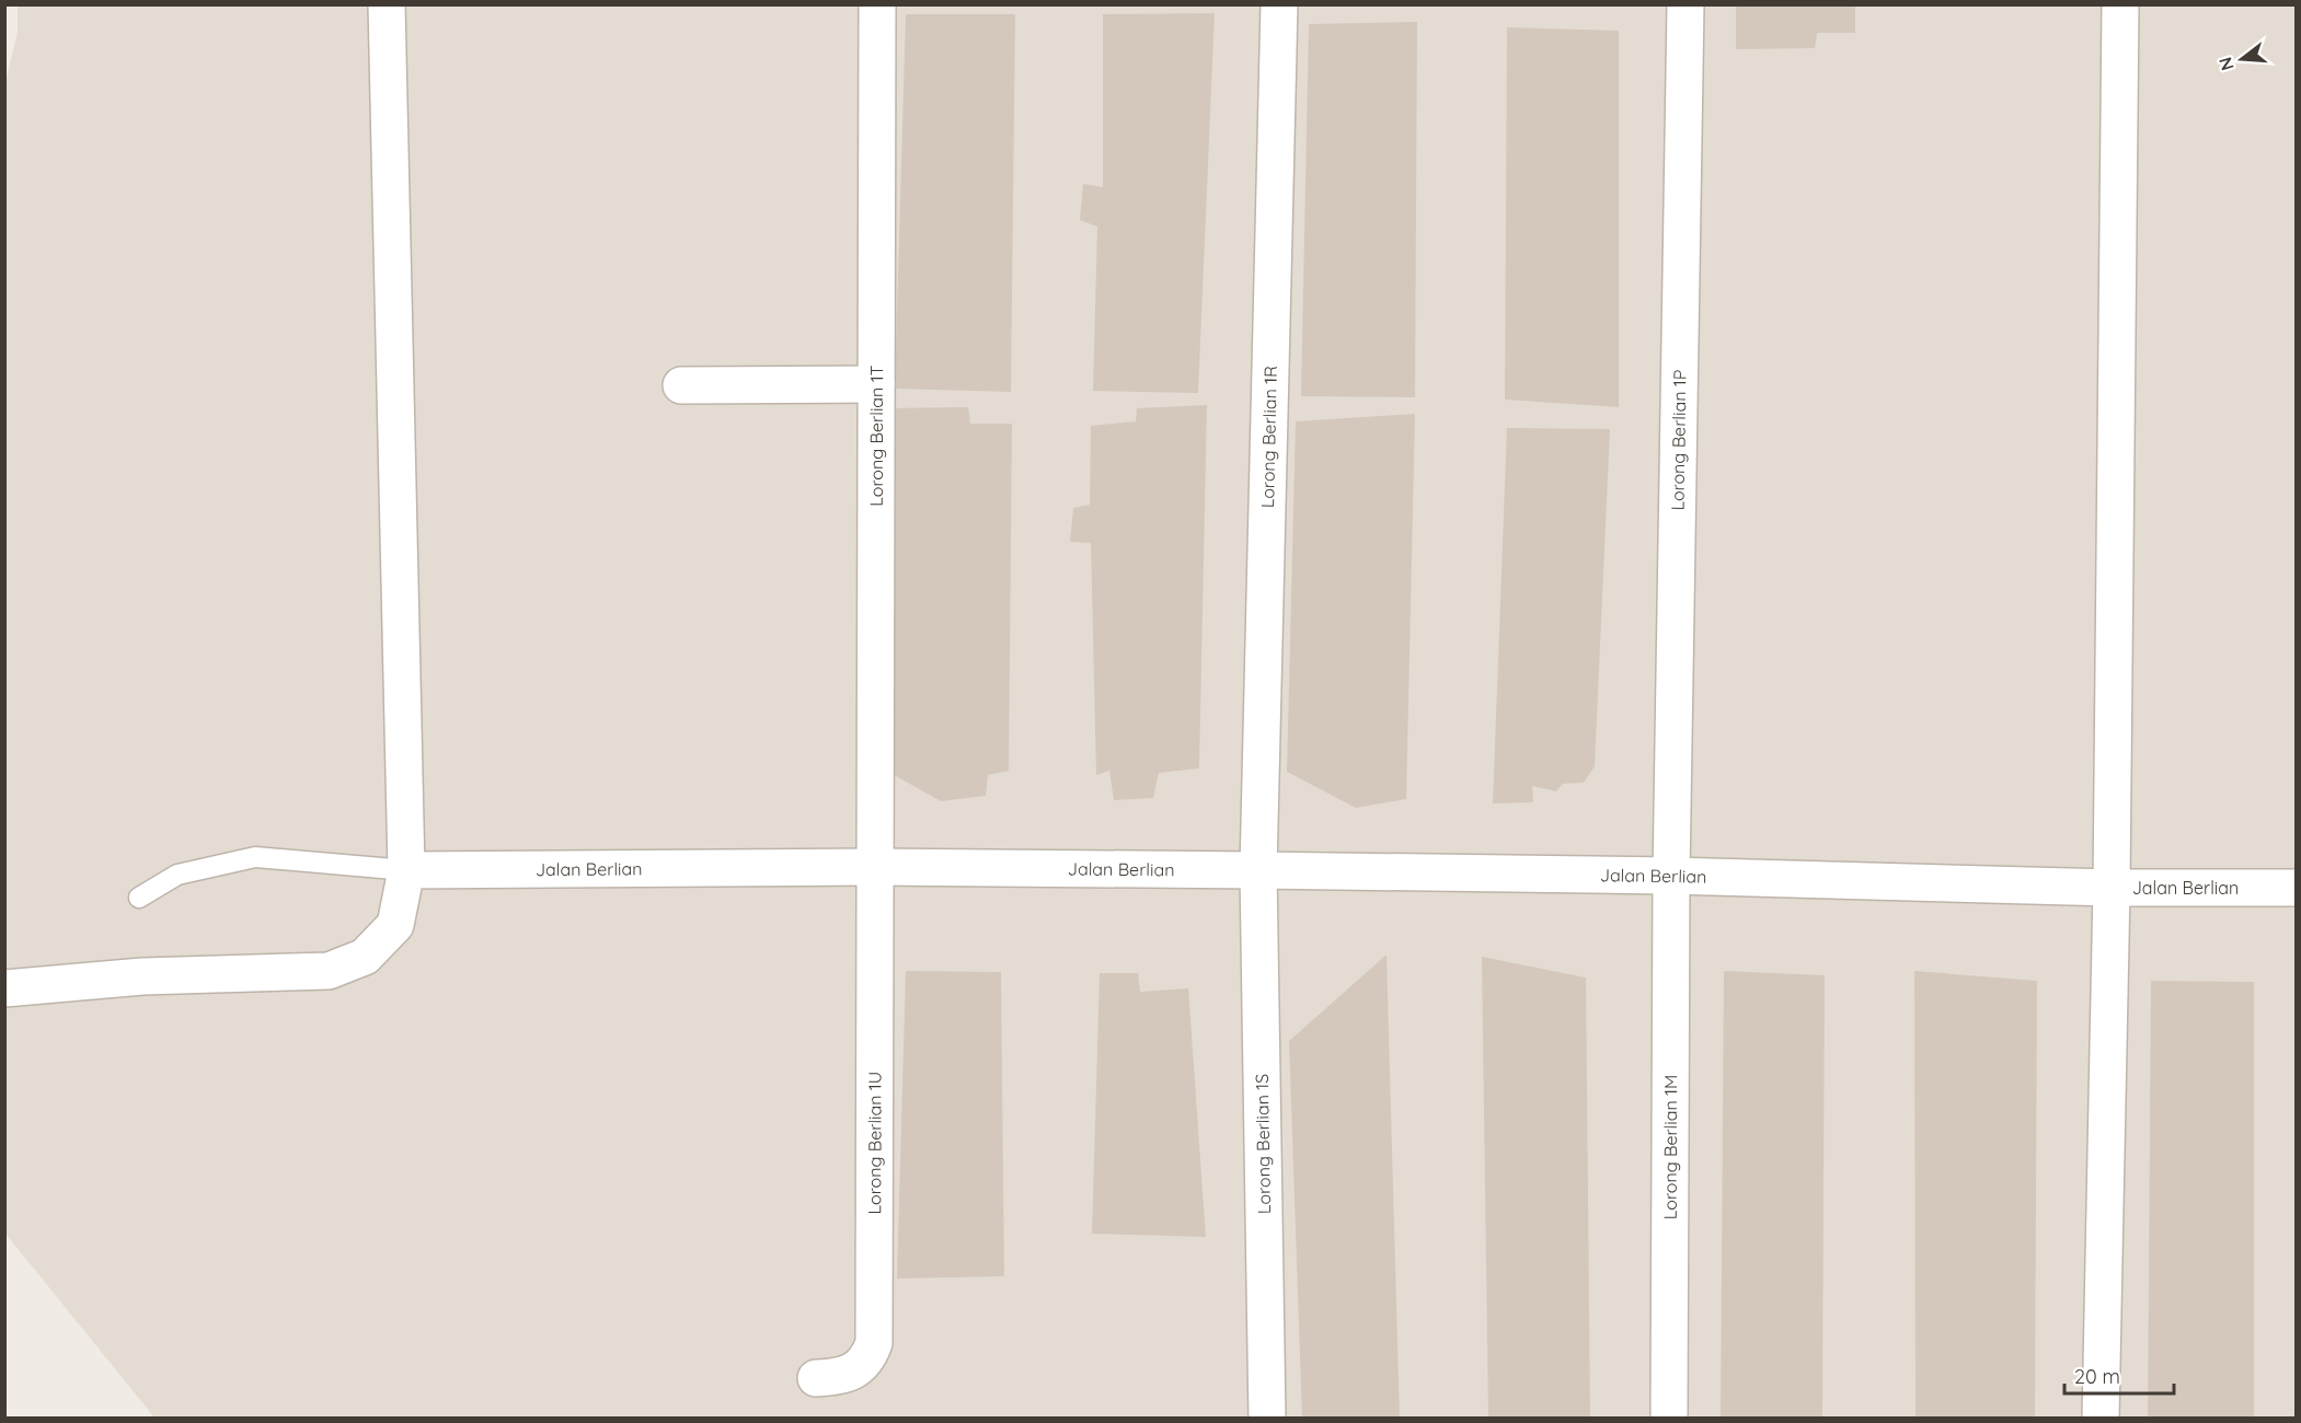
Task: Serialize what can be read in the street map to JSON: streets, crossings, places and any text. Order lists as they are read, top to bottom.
{
  "streets": {
    "street": [
      "Lorong Berlian 1T",
      "Lorong Berlian 1R",
      "Lorong Berlian 1P",
      "Jalan Berlian",
      "Lorong Berlian 1U",
      "Lorong Berlian 1S",
      "Lorong Berlian 1M"
    ]
  },
  "crossings": [
    ["Lorong Berlian 1T", "Jalan Berlian"],
    ["Lorong Berlian 1T", "Lorong Berlian 1U"],
    ["Lorong Berlian 1R", "Jalan Berlian"],
    ["Lorong Berlian 1R", "Lorong Berlian 1S"],
    ["Lorong Berlian 1P", "Jalan Berlian"],
    ["Lorong Berlian 1P", "Lorong Berlian 1M"],
    ["Jalan Berlian", "Lorong Berlian 1U"],
    ["Jalan Berlian", "Lorong Berlian 1S"],
    ["Jalan Berlian", "Lorong Berlian 1M"]
  ],
  "scale_bar": "20 m",
  "north": "left"
}
